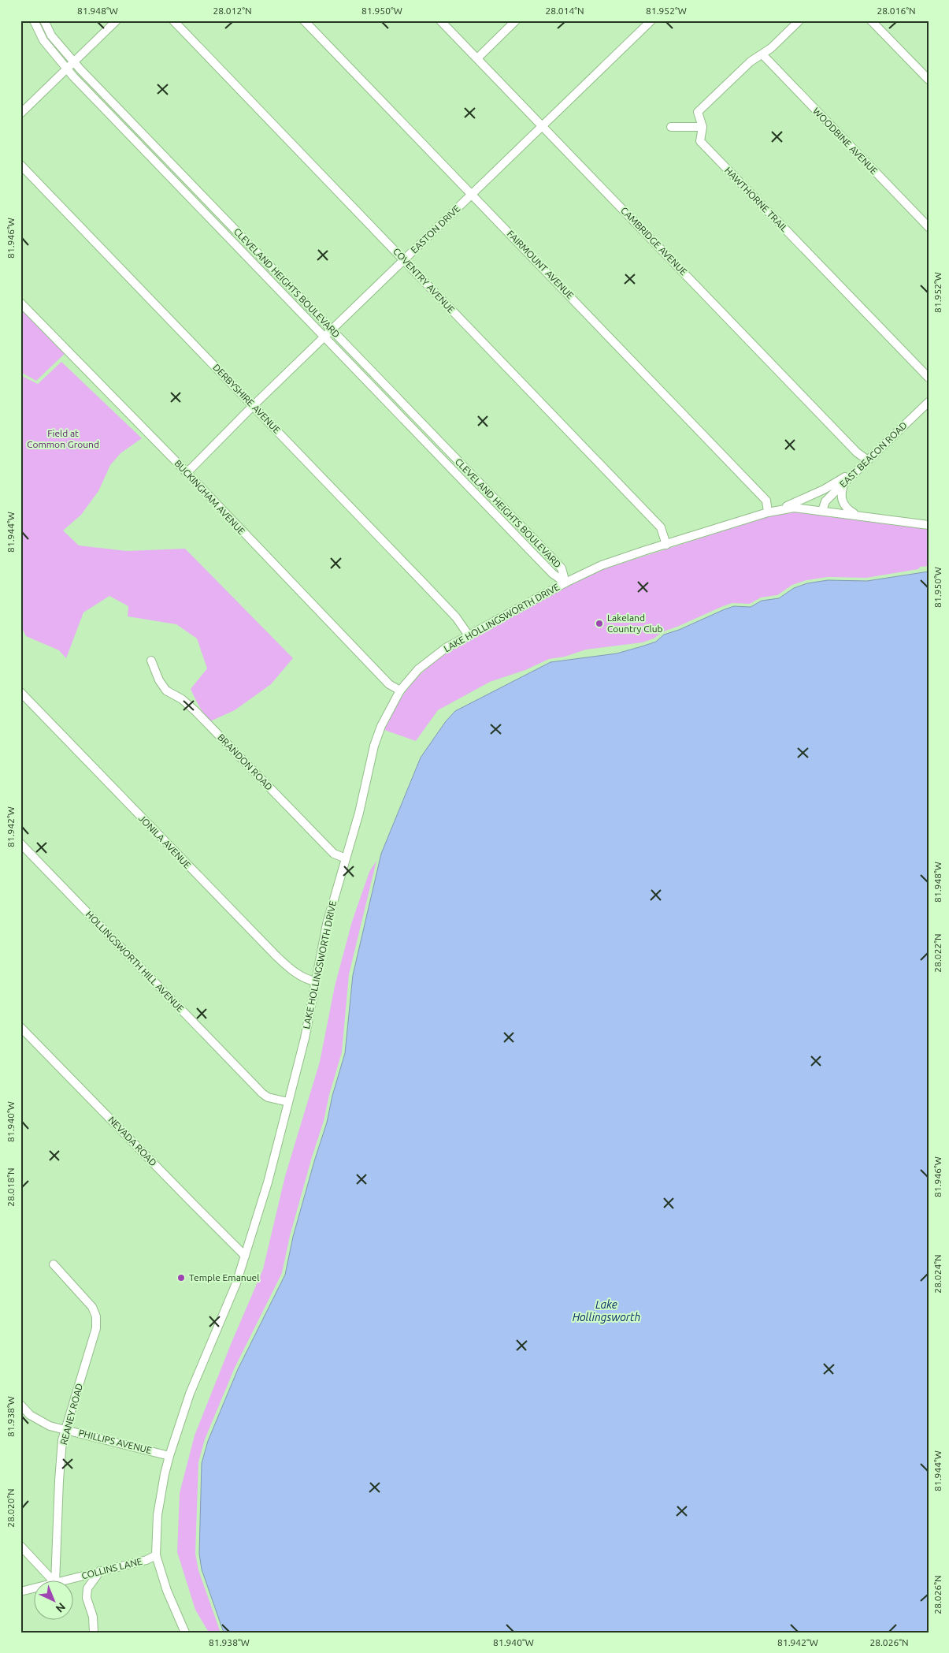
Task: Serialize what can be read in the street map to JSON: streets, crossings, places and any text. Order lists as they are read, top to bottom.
{
  "streets": {
    "street": [
      "WOODBINE AVENUE",
      "HAWTHORNE TRAIL",
      "EASTON DRIVE",
      "CAMBRIDGE AVENUE",
      "FAIRMOUNT AVENUE",
      "COVENTRY AVENUE",
      "CLEVELAND HEIGHTS BOULEVARD",
      "DERBYSHIRE AVENUE",
      "EAST BEACON ROAD",
      "BUCKINGHAM AVENUE",
      "LAKE HOLLINGSWORTH DRIVE",
      "BRANDON ROAD",
      "JONILA AVENUE",
      "HOLLINGSWORTH HILL AVENUE",
      "NEVADA ROAD",
      "REANEY ROAD",
      "PHILLIPS AVENUE",
      "COLLINS LANE"
    ]
  },
  "crossings": [
    ["WOODBINE AVENUE", "HAWTHORNE TRAIL"],
    ["EASTON DRIVE", "CAMBRIDGE AVENUE"],
    ["EASTON DRIVE", "FAIRMOUNT AVENUE"],
    ["EASTON DRIVE", "COVENTRY AVENUE"],
    ["EASTON DRIVE", "CLEVELAND HEIGHTS BOULEVARD"],
    ["EASTON DRIVE", "DERBYSHIRE AVENUE"],
    ["EASTON DRIVE", "BUCKINGHAM AVENUE"],
    ["CAMBRIDGE AVENUE", "EAST BEACON ROAD"],
    ["FAIRMOUNT AVENUE", "LAKE HOLLINGSWORTH DRIVE"],
    ["COVENTRY AVENUE", "LAKE HOLLINGSWORTH DRIVE"],
    ["CLEVELAND HEIGHTS BOULEVARD", "LAKE HOLLINGSWORTH DRIVE"],
    ["DERBYSHIRE AVENUE", "LAKE HOLLINGSWORTH DRIVE"],
    ["EAST BEACON ROAD", "LAKE HOLLINGSWORTH DRIVE"],
    ["BUCKINGHAM AVENUE", "LAKE HOLLINGSWORTH DRIVE"],
    ["LAKE HOLLINGSWORTH DRIVE", "BRANDON ROAD"],
    ["LAKE HOLLINGSWORTH DRIVE", "JONILA AVENUE"],
    ["LAKE HOLLINGSWORTH DRIVE", "HOLLINGSWORTH HILL AVENUE"],
    ["LAKE HOLLINGSWORTH DRIVE", "NEVADA ROAD"],
    ["LAKE HOLLINGSWORTH DRIVE", "PHILLIPS AVENUE"],
    ["LAKE HOLLINGSWORTH DRIVE", "COLLINS LANE"],
    ["REANEY ROAD", "PHILLIPS AVENUE"]
  ],
  "water": ["Lake Hollingsworth"],
  "parks": ["Field at Common Ground"],
  "places": ["Lakeland Country Club", "Temple Emanuel"],
  "north": "bottom right",
  "coordinates": [
    "81.948°W",
    "28.012°N",
    "81.950°W",
    "28.014°N",
    "81.952°W",
    "28.016°N",
    "81.946°W",
    "81.944°W",
    "81.942°W",
    "28.022°N",
    "81.940°W",
    "28.018°N",
    "28.024°N",
    "81.938°W",
    "28.020°N",
    "28.026°N"
  ]
}
